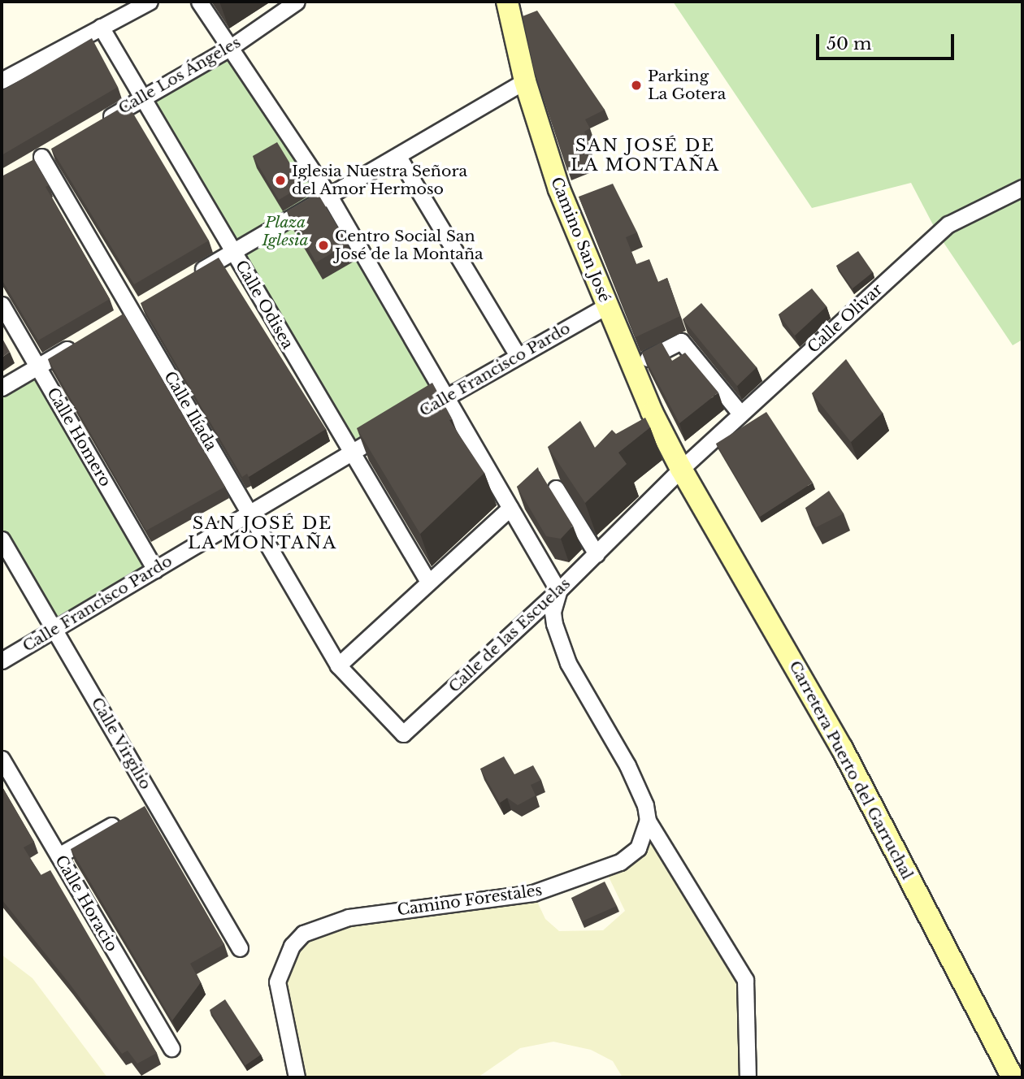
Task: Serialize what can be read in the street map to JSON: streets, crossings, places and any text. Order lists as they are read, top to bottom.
{
  "streets": {
    "main road": ["Camino San José", "Carretera Puerto del Garruchal"],
    "street": [
      "Calle Los Ángeles",
      "Calle Odisea",
      "Calle Olivar",
      "Calle Francisco Pardo",
      "Calle Ilíada",
      "Calle Homero",
      "Calle de las Escuelas",
      "Calle Virgilio",
      "Camino Forestales",
      "Calle Horacio"
    ]
  },
  "crossings": [
    ["Calle Los Ángeles", "Calle Odisea"],
    ["Camino San José", "Calle Olivar"],
    ["Camino San José", "Calle Francisco Pardo"],
    ["Camino San José", "Calle de las Escuelas"],
    ["Camino San José", "Carretera Puerto del Garruchal"],
    ["Calle Odisea", "Calle Francisco Pardo"],
    ["Calle Olivar", "Calle de las Escuelas"],
    ["Calle Olivar", "Carretera Puerto del Garruchal"],
    ["Calle Francisco Pardo", "Calle Ilíada"],
    ["Calle Francisco Pardo", "Calle Homero"],
    ["Calle Francisco Pardo", "Calle Virgilio"],
    ["Calle Ilíada", "Calle de las Escuelas"],
    ["Calle de las Escuelas", "Carretera Puerto del Garruchal"]
  ],
  "districts": ["SAN JOSÉ DE LA MONTAÑA", "SAN JOSÉ DE LA MONTAÑA"],
  "parks": ["Plaza Iglesia"],
  "places": ["Parking La Gotera", "Iglesia Nuestra Señora del Amor Hermoso", "Centro Social San José de la Montaña"],
  "scale_bar": "50 m"
}
